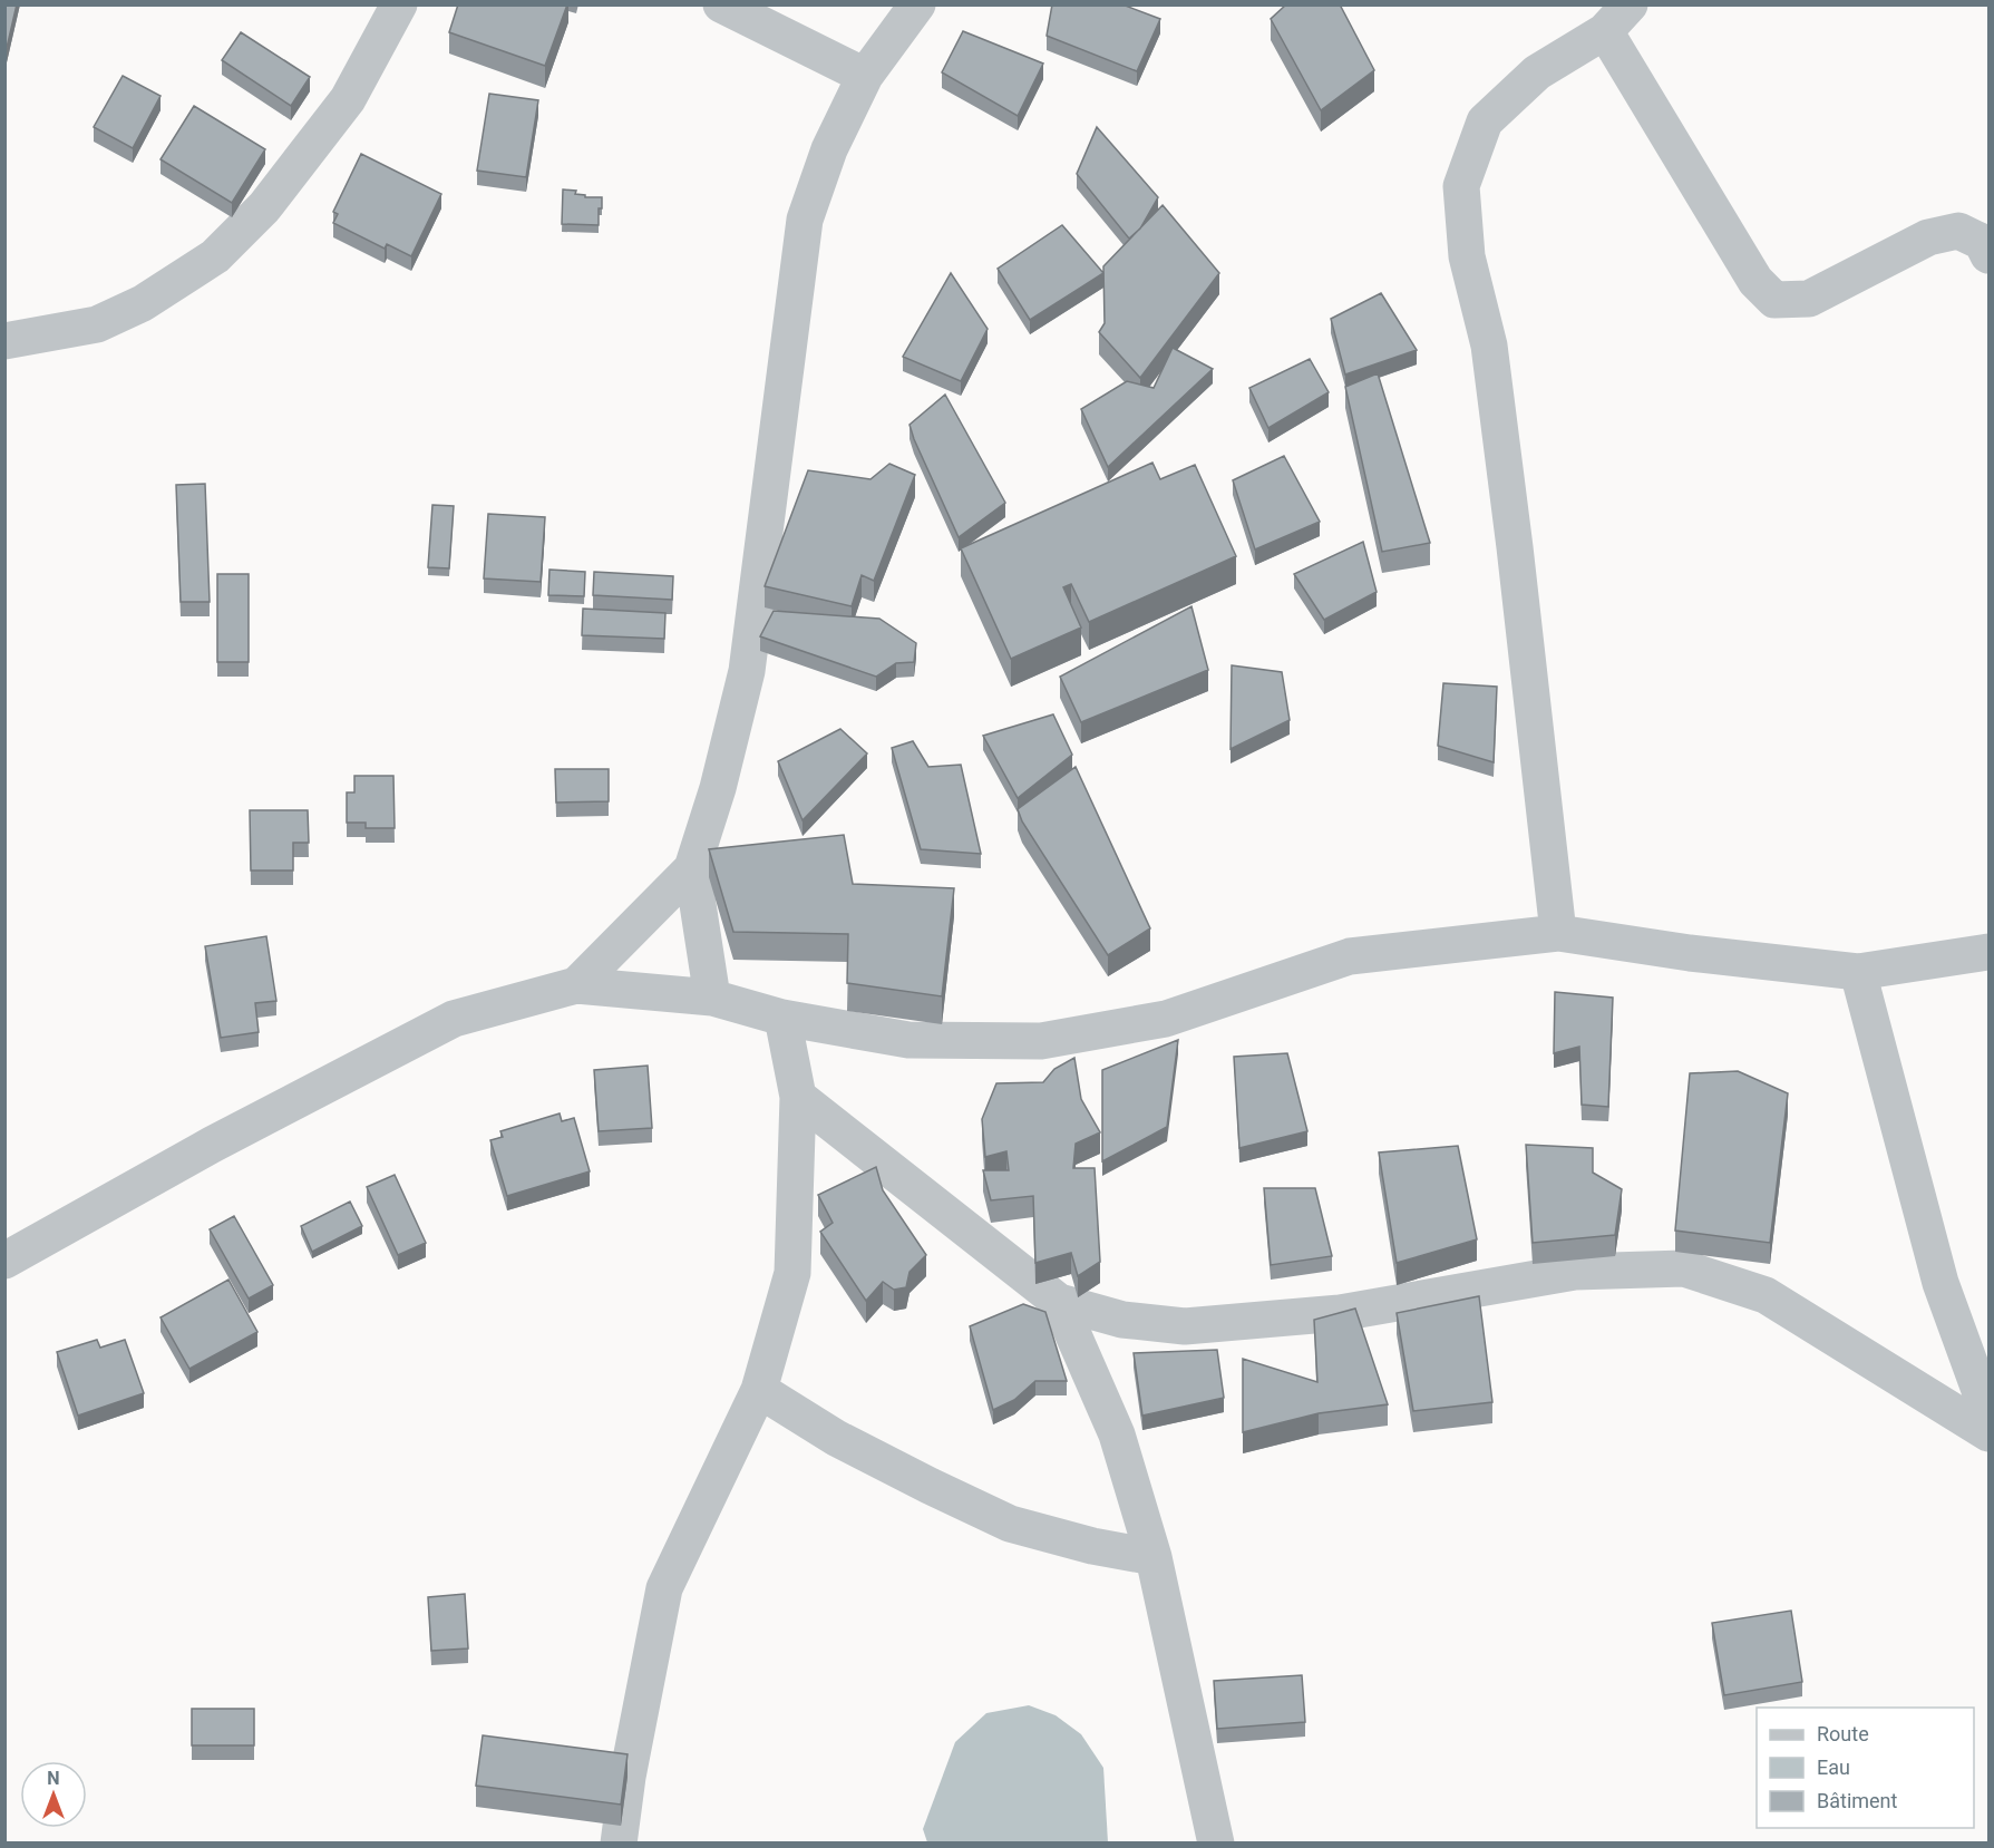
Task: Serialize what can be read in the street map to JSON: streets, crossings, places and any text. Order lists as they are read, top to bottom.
{
  "legend": ["Route", "Eau", "Bâtiment"],
  "north": "top"
}
